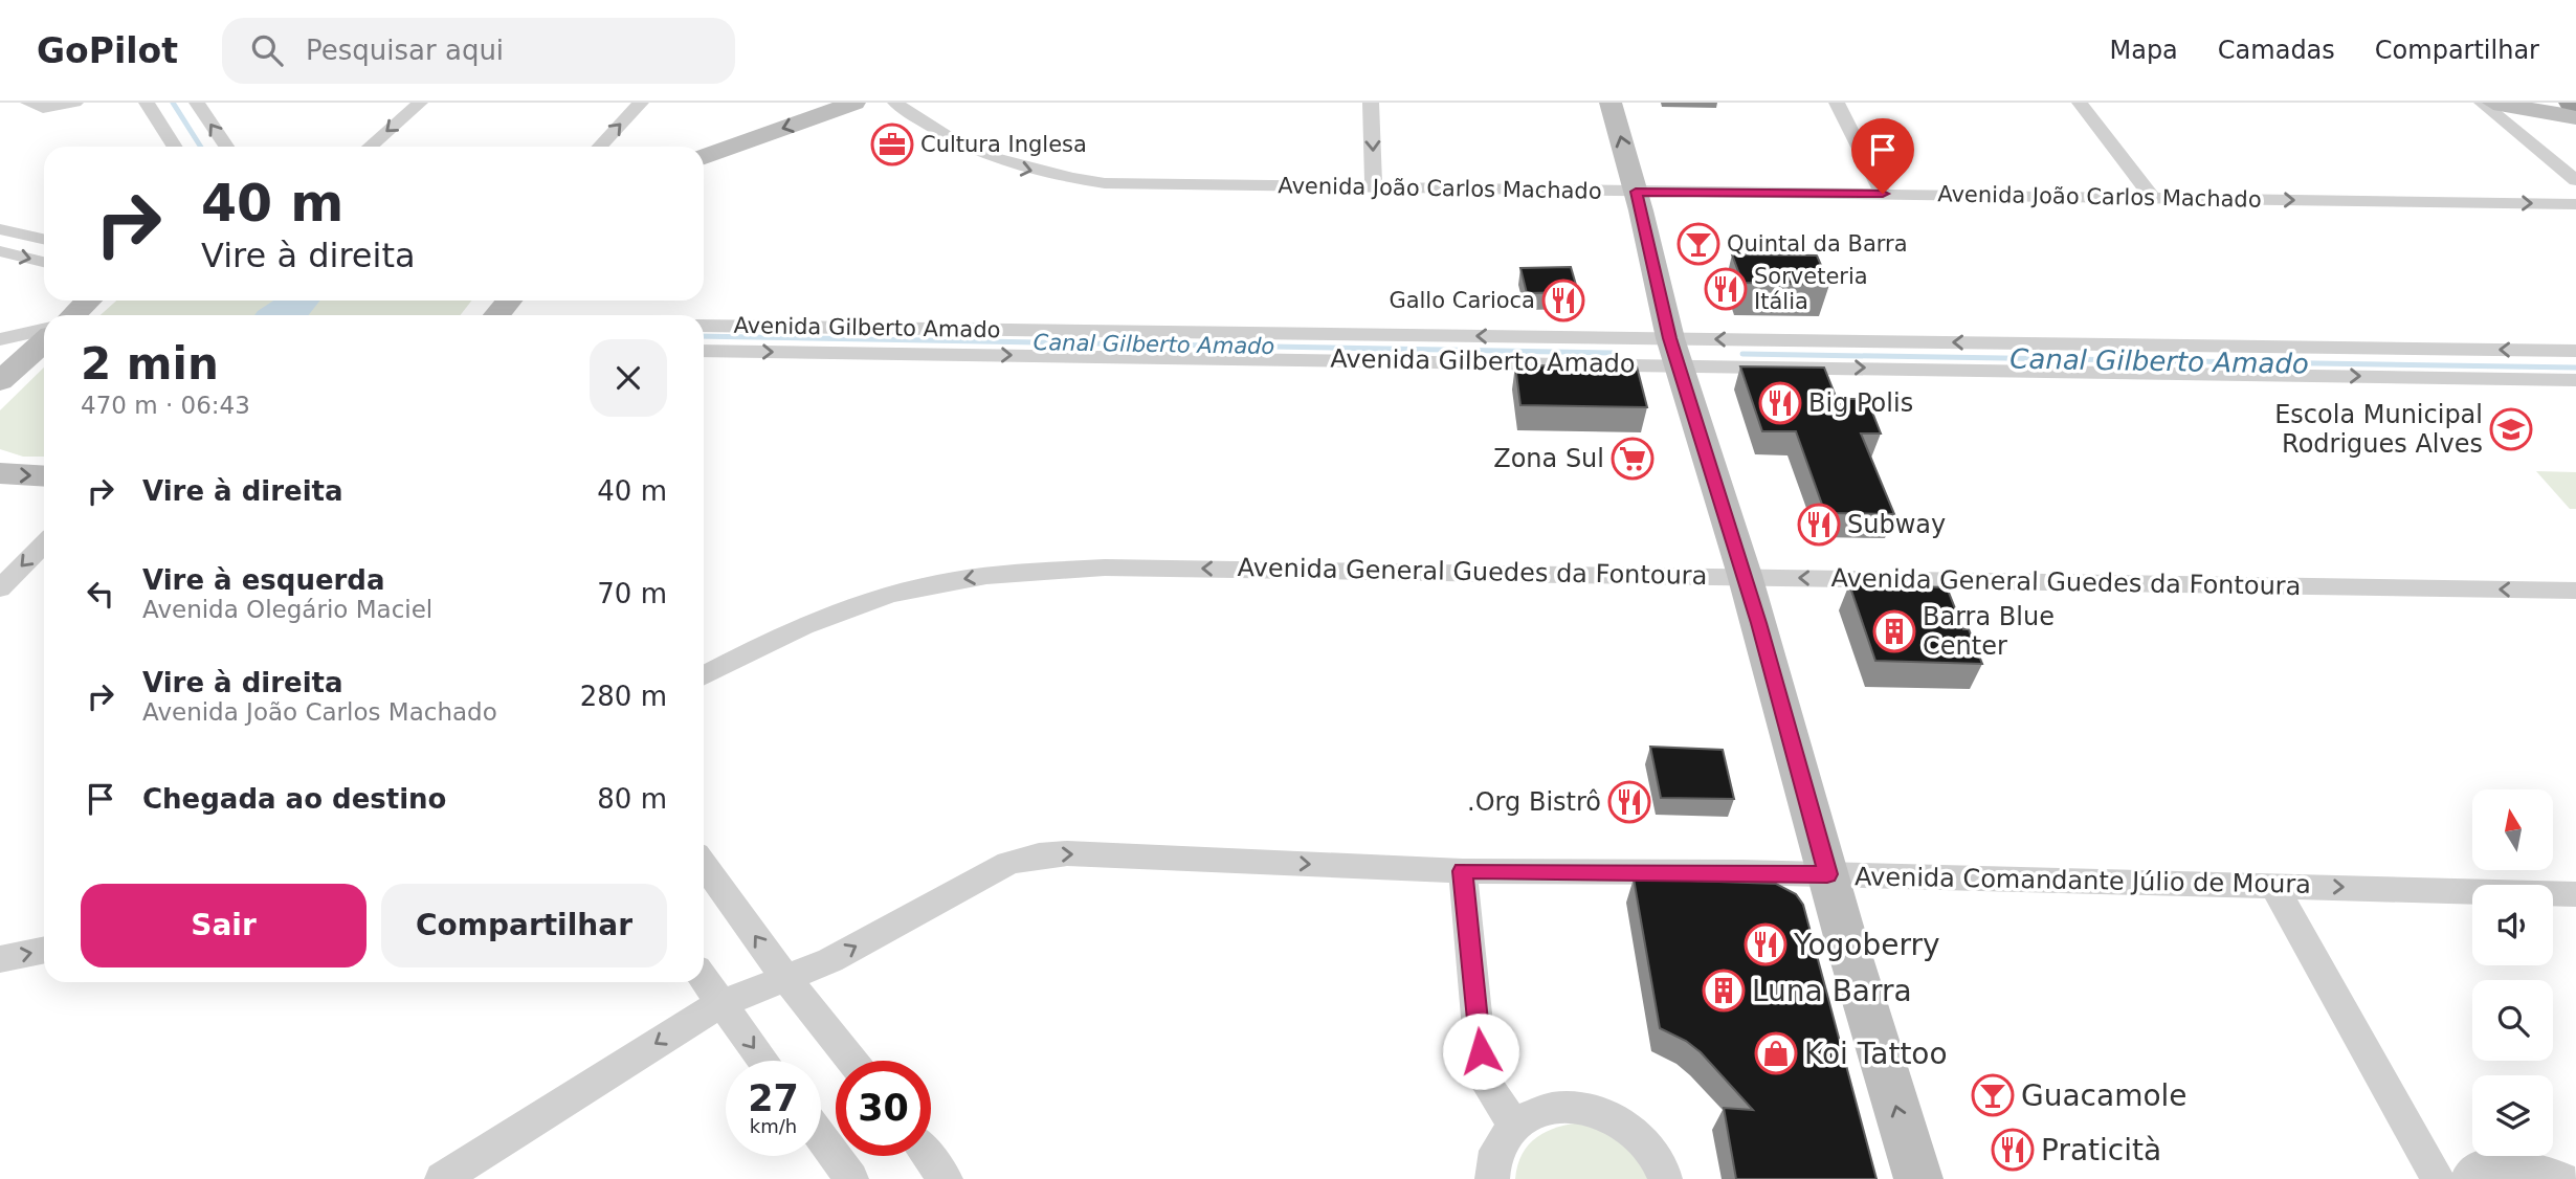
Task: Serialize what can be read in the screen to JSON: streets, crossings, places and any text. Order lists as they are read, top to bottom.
{
  "streets": {
    "street": [
      "Avenida João Carlos Machado",
      "Avenida Gilberto Amado",
      "Avenida General Guedes da Fontoura",
      "Avenida Comandante Júlio de Moura"
    ]
  },
  "one_way": ["Avenida João Carlos Machado", "Avenida General Guedes da Fontoura"],
  "water": ["Canal Gilberto Amado"],
  "places": {
    "office": ["Cultura Inglesa"],
    "bar": ["Quintal da Barra", "Guacamole"],
    "restaurant": [
      "Sorveteria Itália",
      "Gallo Carioca",
      "Big Polis",
      "Subway",
      ".Org Bistrô",
      "Yogoberry",
      "Praticità"
    ],
    "school or university": ["Escola Municipal Rodrigues Alves"],
    "supermarket": ["Zona Sul"],
    "building": ["Barra Blue Center", "Luna Barra"],
    "shop": ["Koi Tattoo"]
  },
  "north": "top",
  "page": {
    "header": "GoPilot",
    "search": "Pesquisar aqui",
    "nav": ["Mapa", "Camadas", "Compartilhar"],
    "turn": ["40 m", "Vire à direita"],
    "heading": ["2 min", "470 m · 06:43"],
    "list": [
      {
        "name": "Vire à direita",
        "value": "40 m"
      },
      {
        "name": "Vire à esquerda",
        "note": "Avenida Olegário Maciel",
        "value": "70 m"
      },
      {
        "name": "Vire à direita",
        "note": "Avenida João Carlos Machado",
        "value": "280 m"
      },
      {
        "name": "Chegada ao destino",
        "value": "80 m"
      }
    ],
    "buttons": ["Sair", "Compartilhar"],
    "speed": "27 km/h",
    "limit": "30"
  }
}
